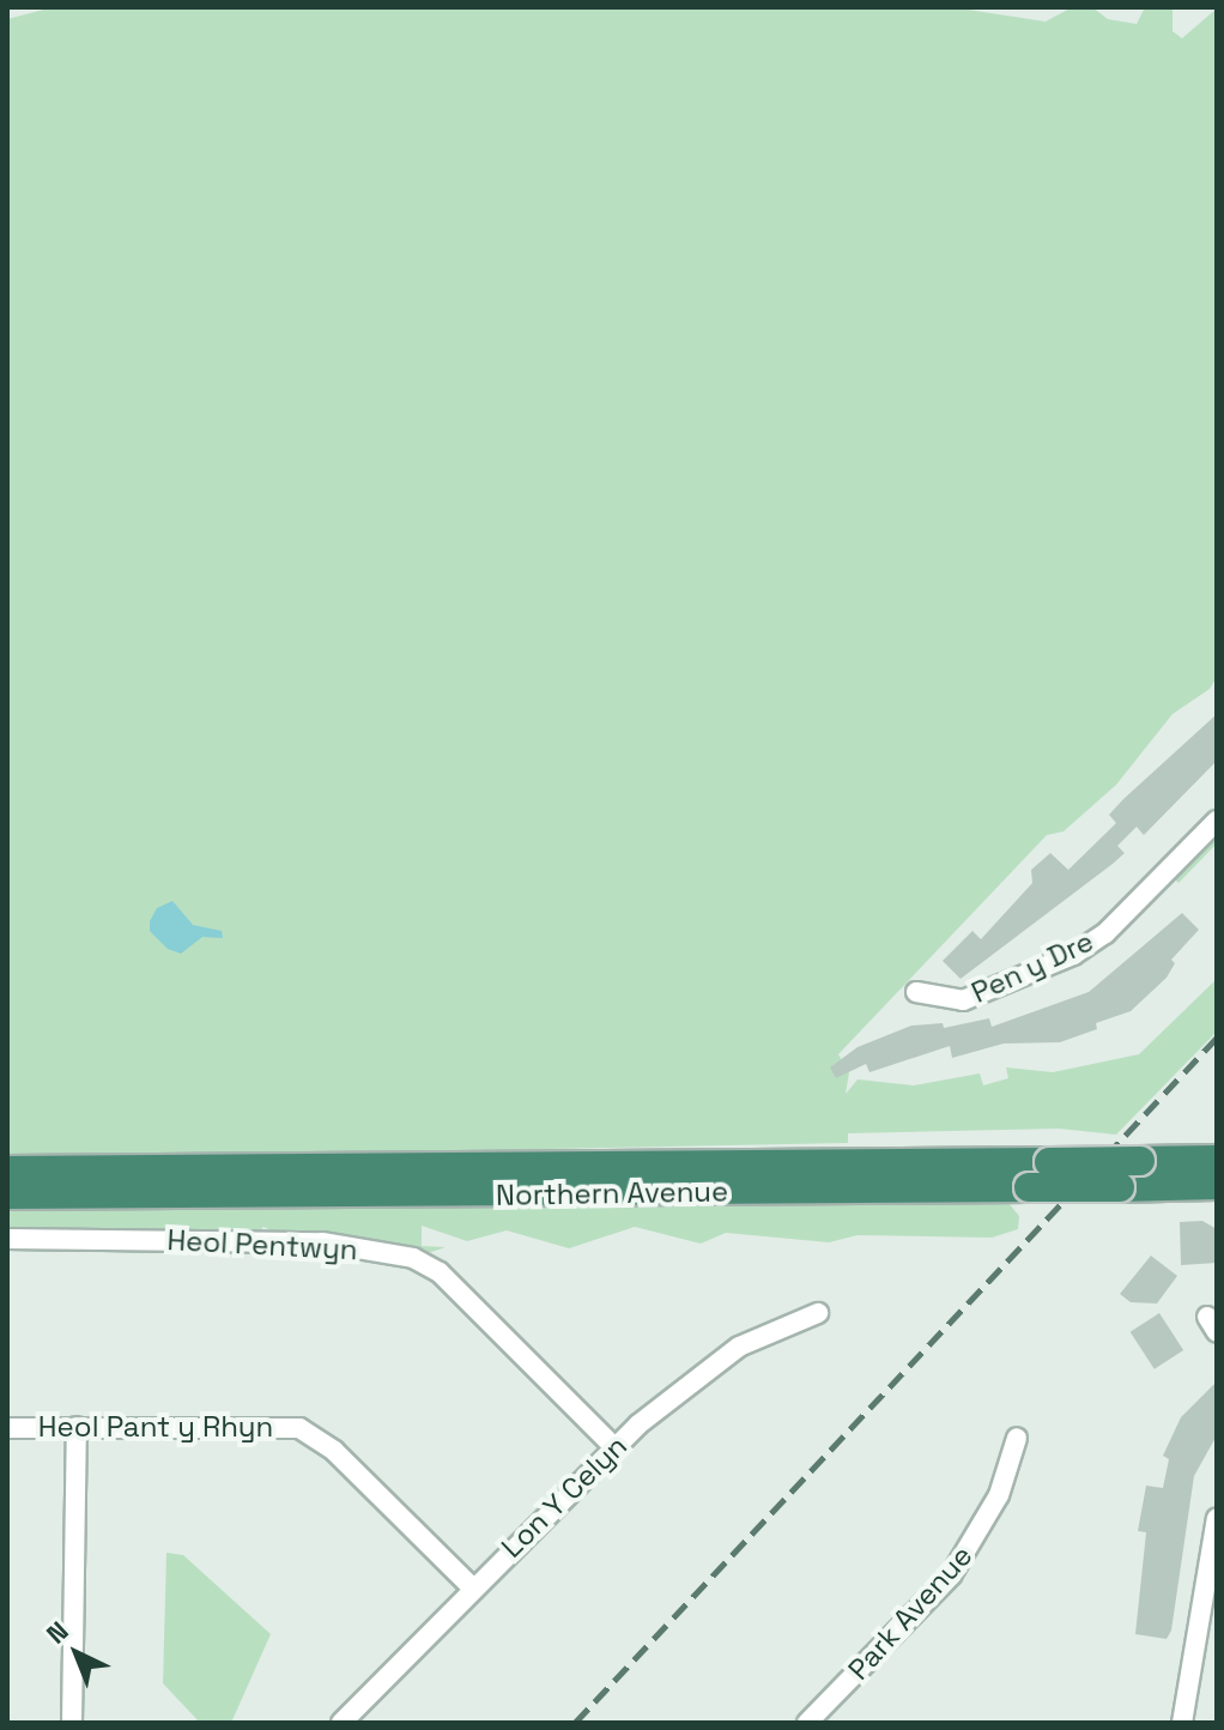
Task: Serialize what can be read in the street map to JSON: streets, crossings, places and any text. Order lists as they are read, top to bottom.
{
  "streets": {
    "highway": ["Northern Avenue"],
    "street": [
      "Pen y Dre",
      "Heol Pentwyn",
      "Heol Pant y Rhyn",
      "Lon Y Celyn",
      "Park Avenue"
    ]
  },
  "crossings": [
    ["Heol Pentwyn", "Lon Y Celyn"],
    ["Heol Pant y Rhyn", "Lon Y Celyn"]
  ],
  "north": "top left"
}
